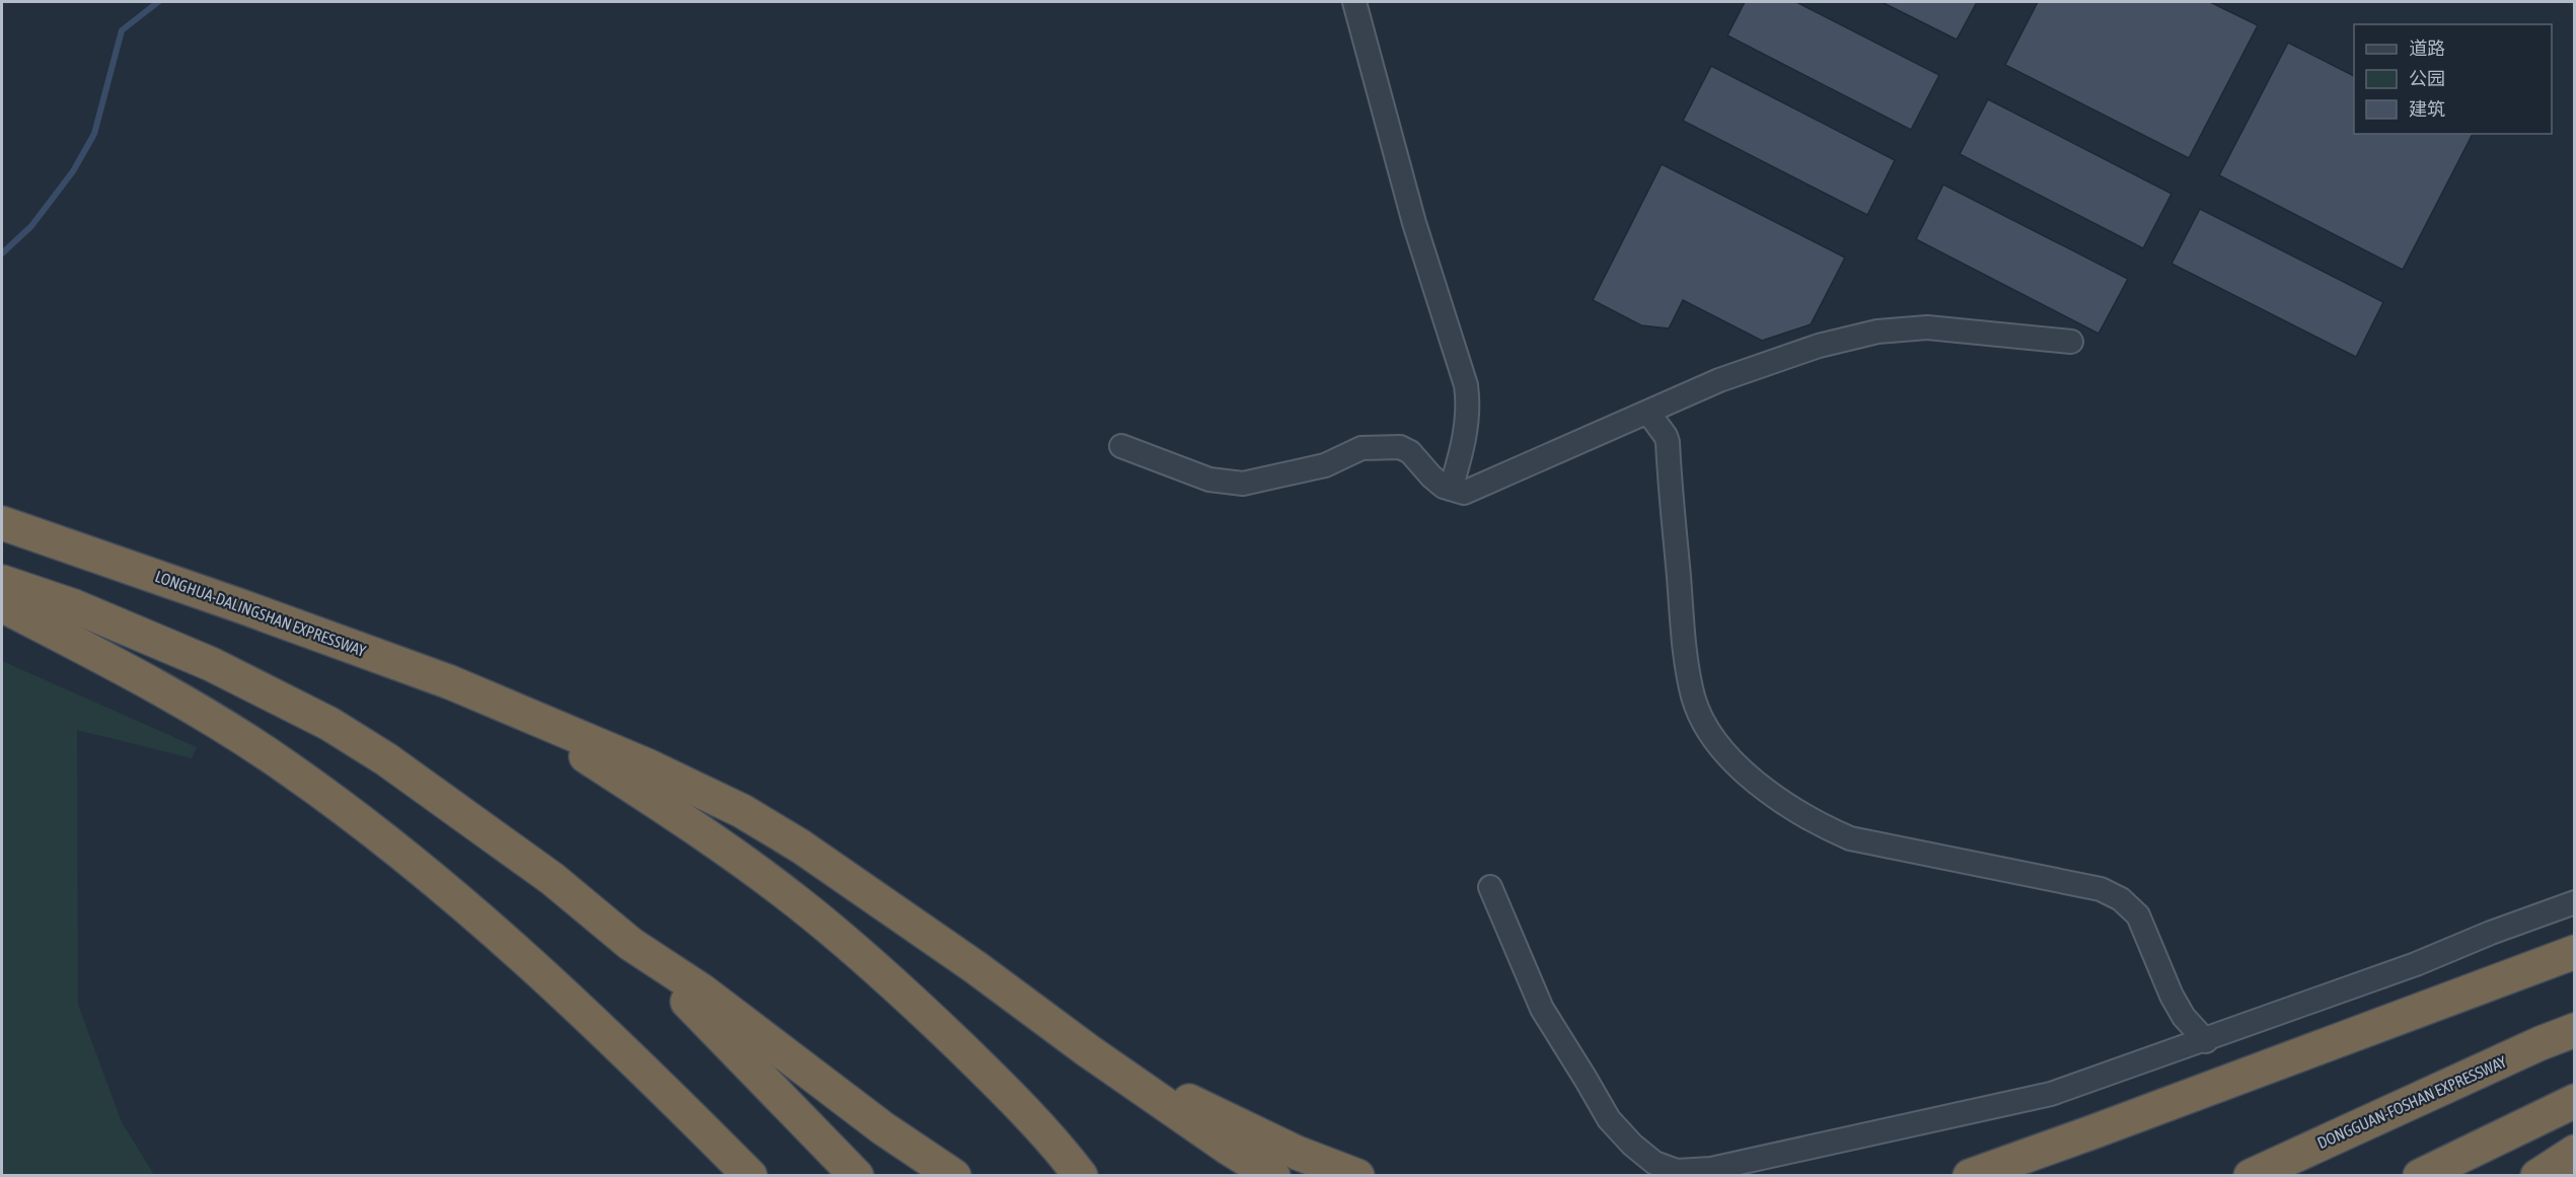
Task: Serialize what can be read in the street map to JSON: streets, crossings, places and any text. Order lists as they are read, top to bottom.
{
  "streets": {
    "highway": ["LONGHUA-DALINGSHAN EXPRESSWAY", "DONGGUAN-FOSHAN EXPRESSWAY"]
  },
  "legend": ["道路", "公园", "建筑"]
}
